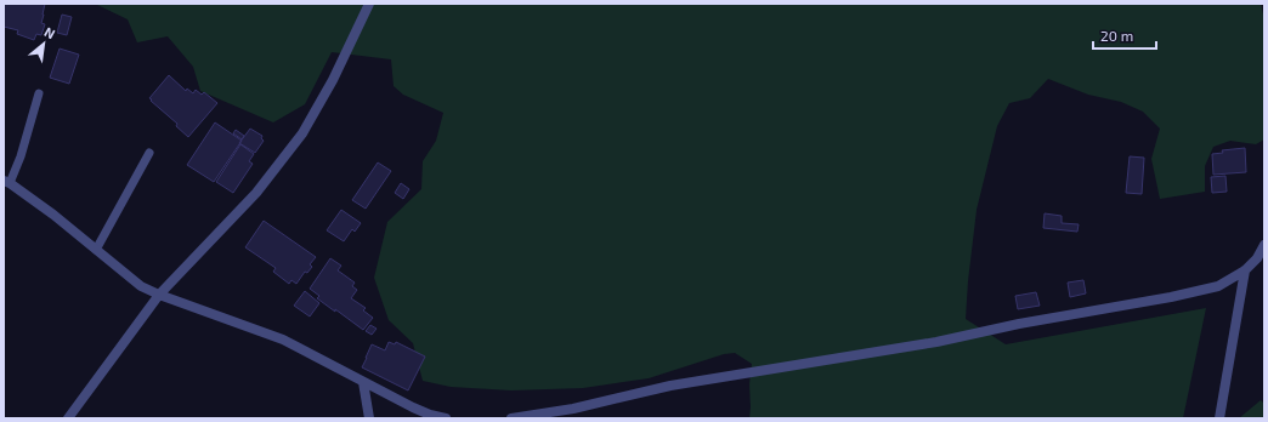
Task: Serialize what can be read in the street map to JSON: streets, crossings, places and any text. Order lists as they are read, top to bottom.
{
  "scale_bar": "20 m",
  "north": "top right"
}
